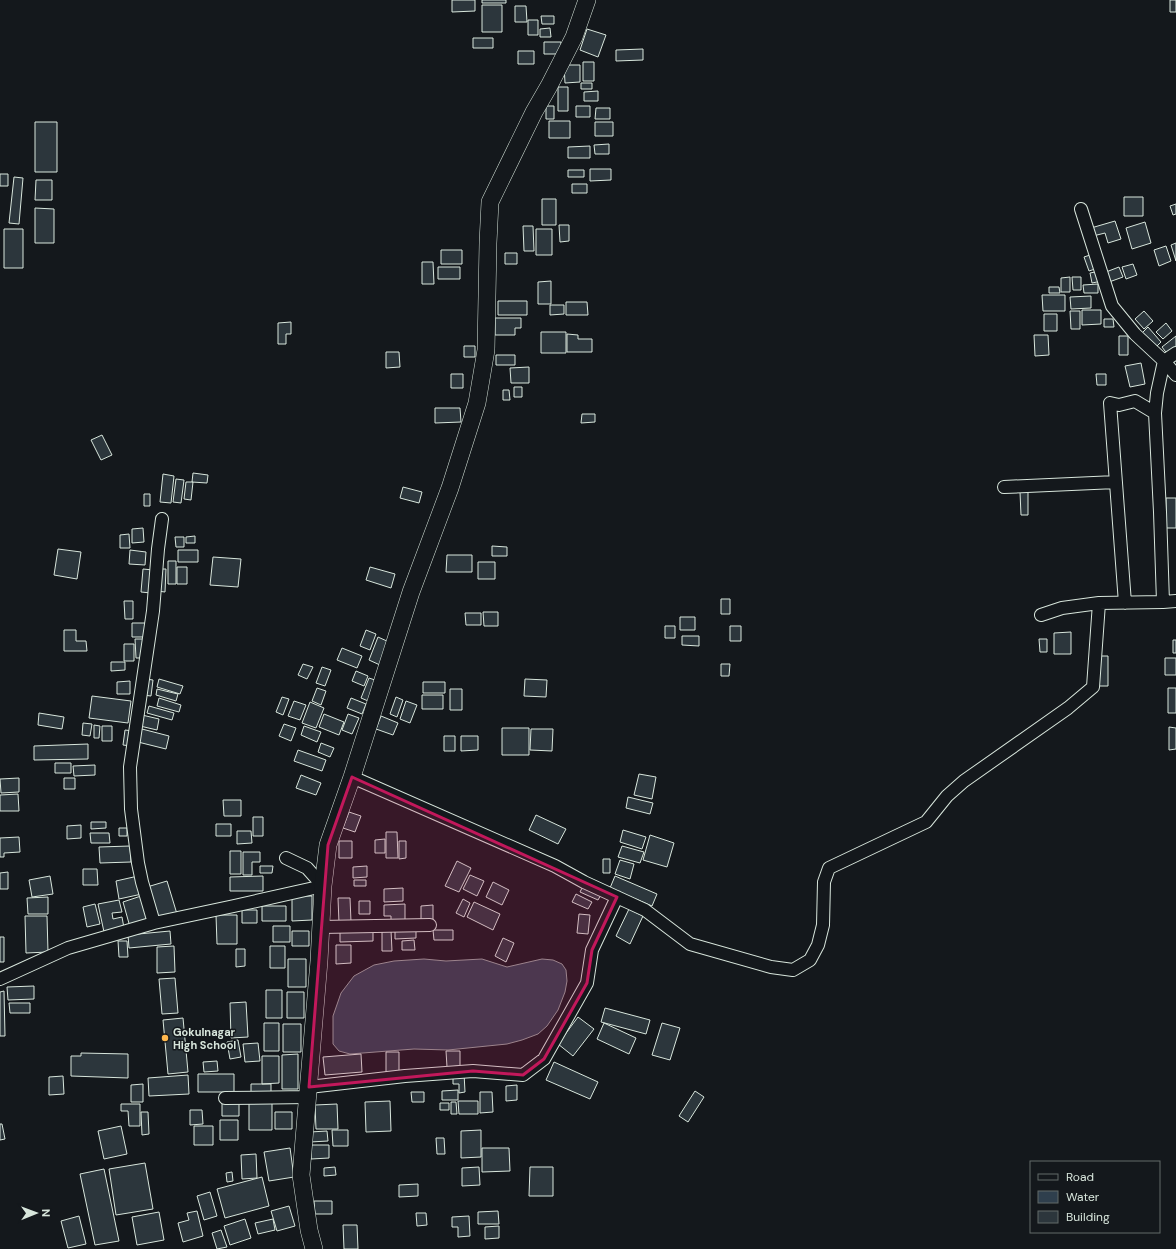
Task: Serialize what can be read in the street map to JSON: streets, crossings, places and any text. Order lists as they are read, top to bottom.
{
  "places": ["Gokulnagar High School"],
  "legend": ["Road", "Water", "Building"],
  "north": "right"
}
